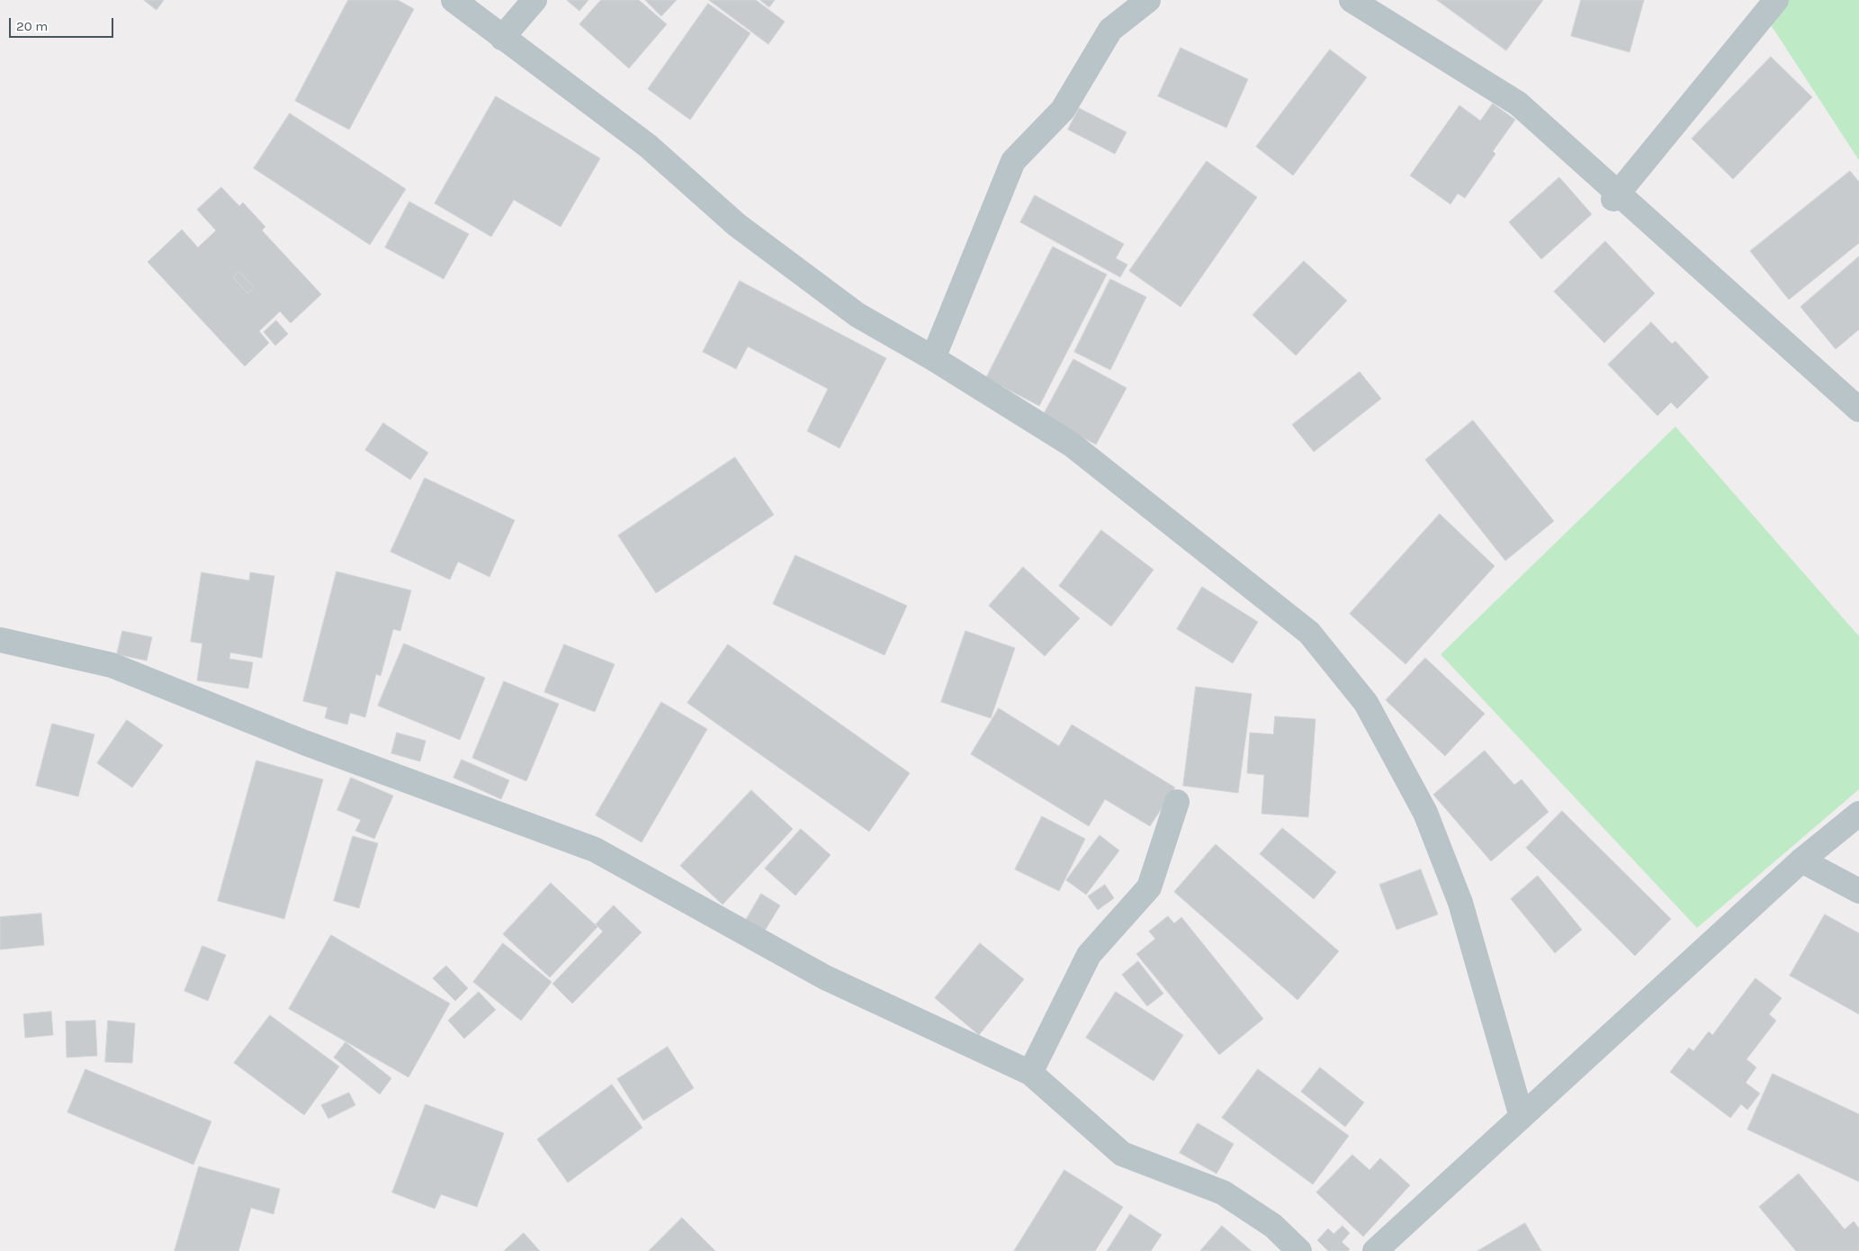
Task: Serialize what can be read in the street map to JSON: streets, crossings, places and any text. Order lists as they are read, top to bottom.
{
  "scale_bar": "20 m"
}
